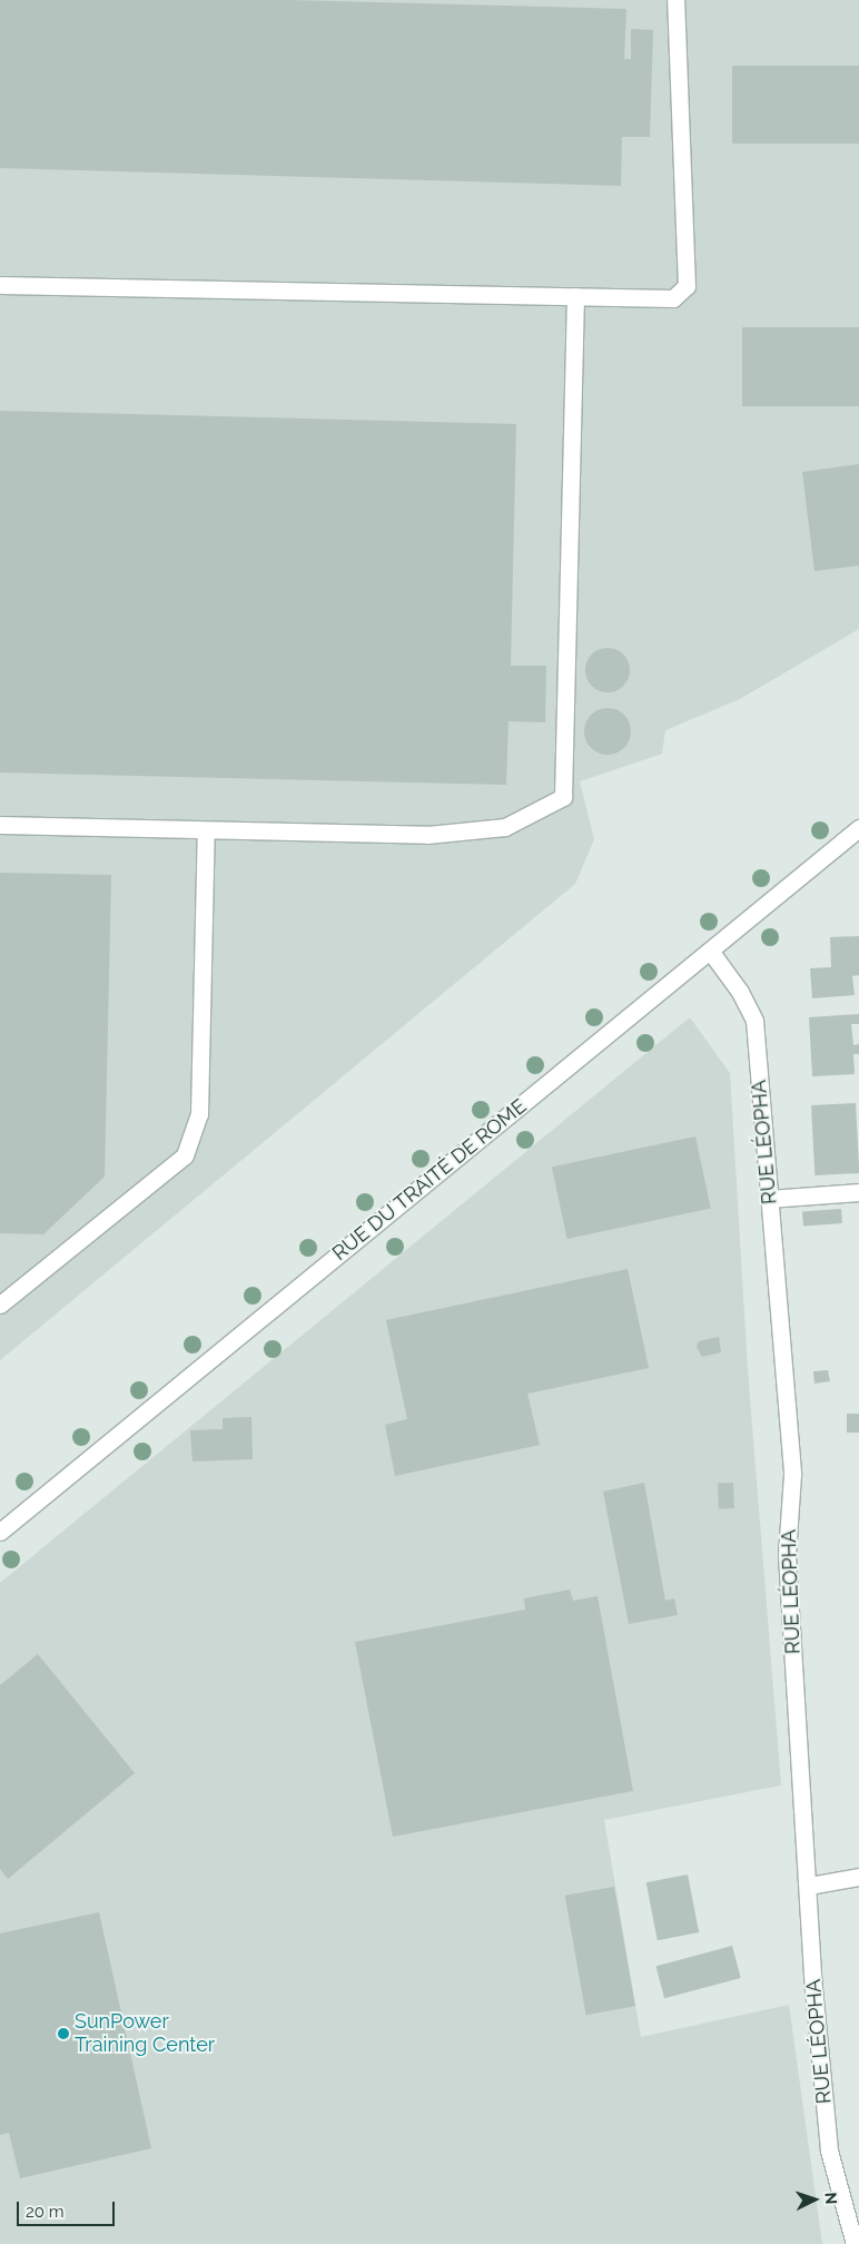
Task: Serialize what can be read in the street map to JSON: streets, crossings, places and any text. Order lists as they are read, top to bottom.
{
  "streets": {
    "street": ["RUE LÉOPHA", "RUE DU TRAITÉ DE ROME"]
  },
  "crossings": [
    ["RUE LÉOPHA", "RUE DU TRAITÉ DE ROME"]
  ],
  "places": ["SunPower Training Center"],
  "scale_bar": "20 m",
  "north": "right"
}
